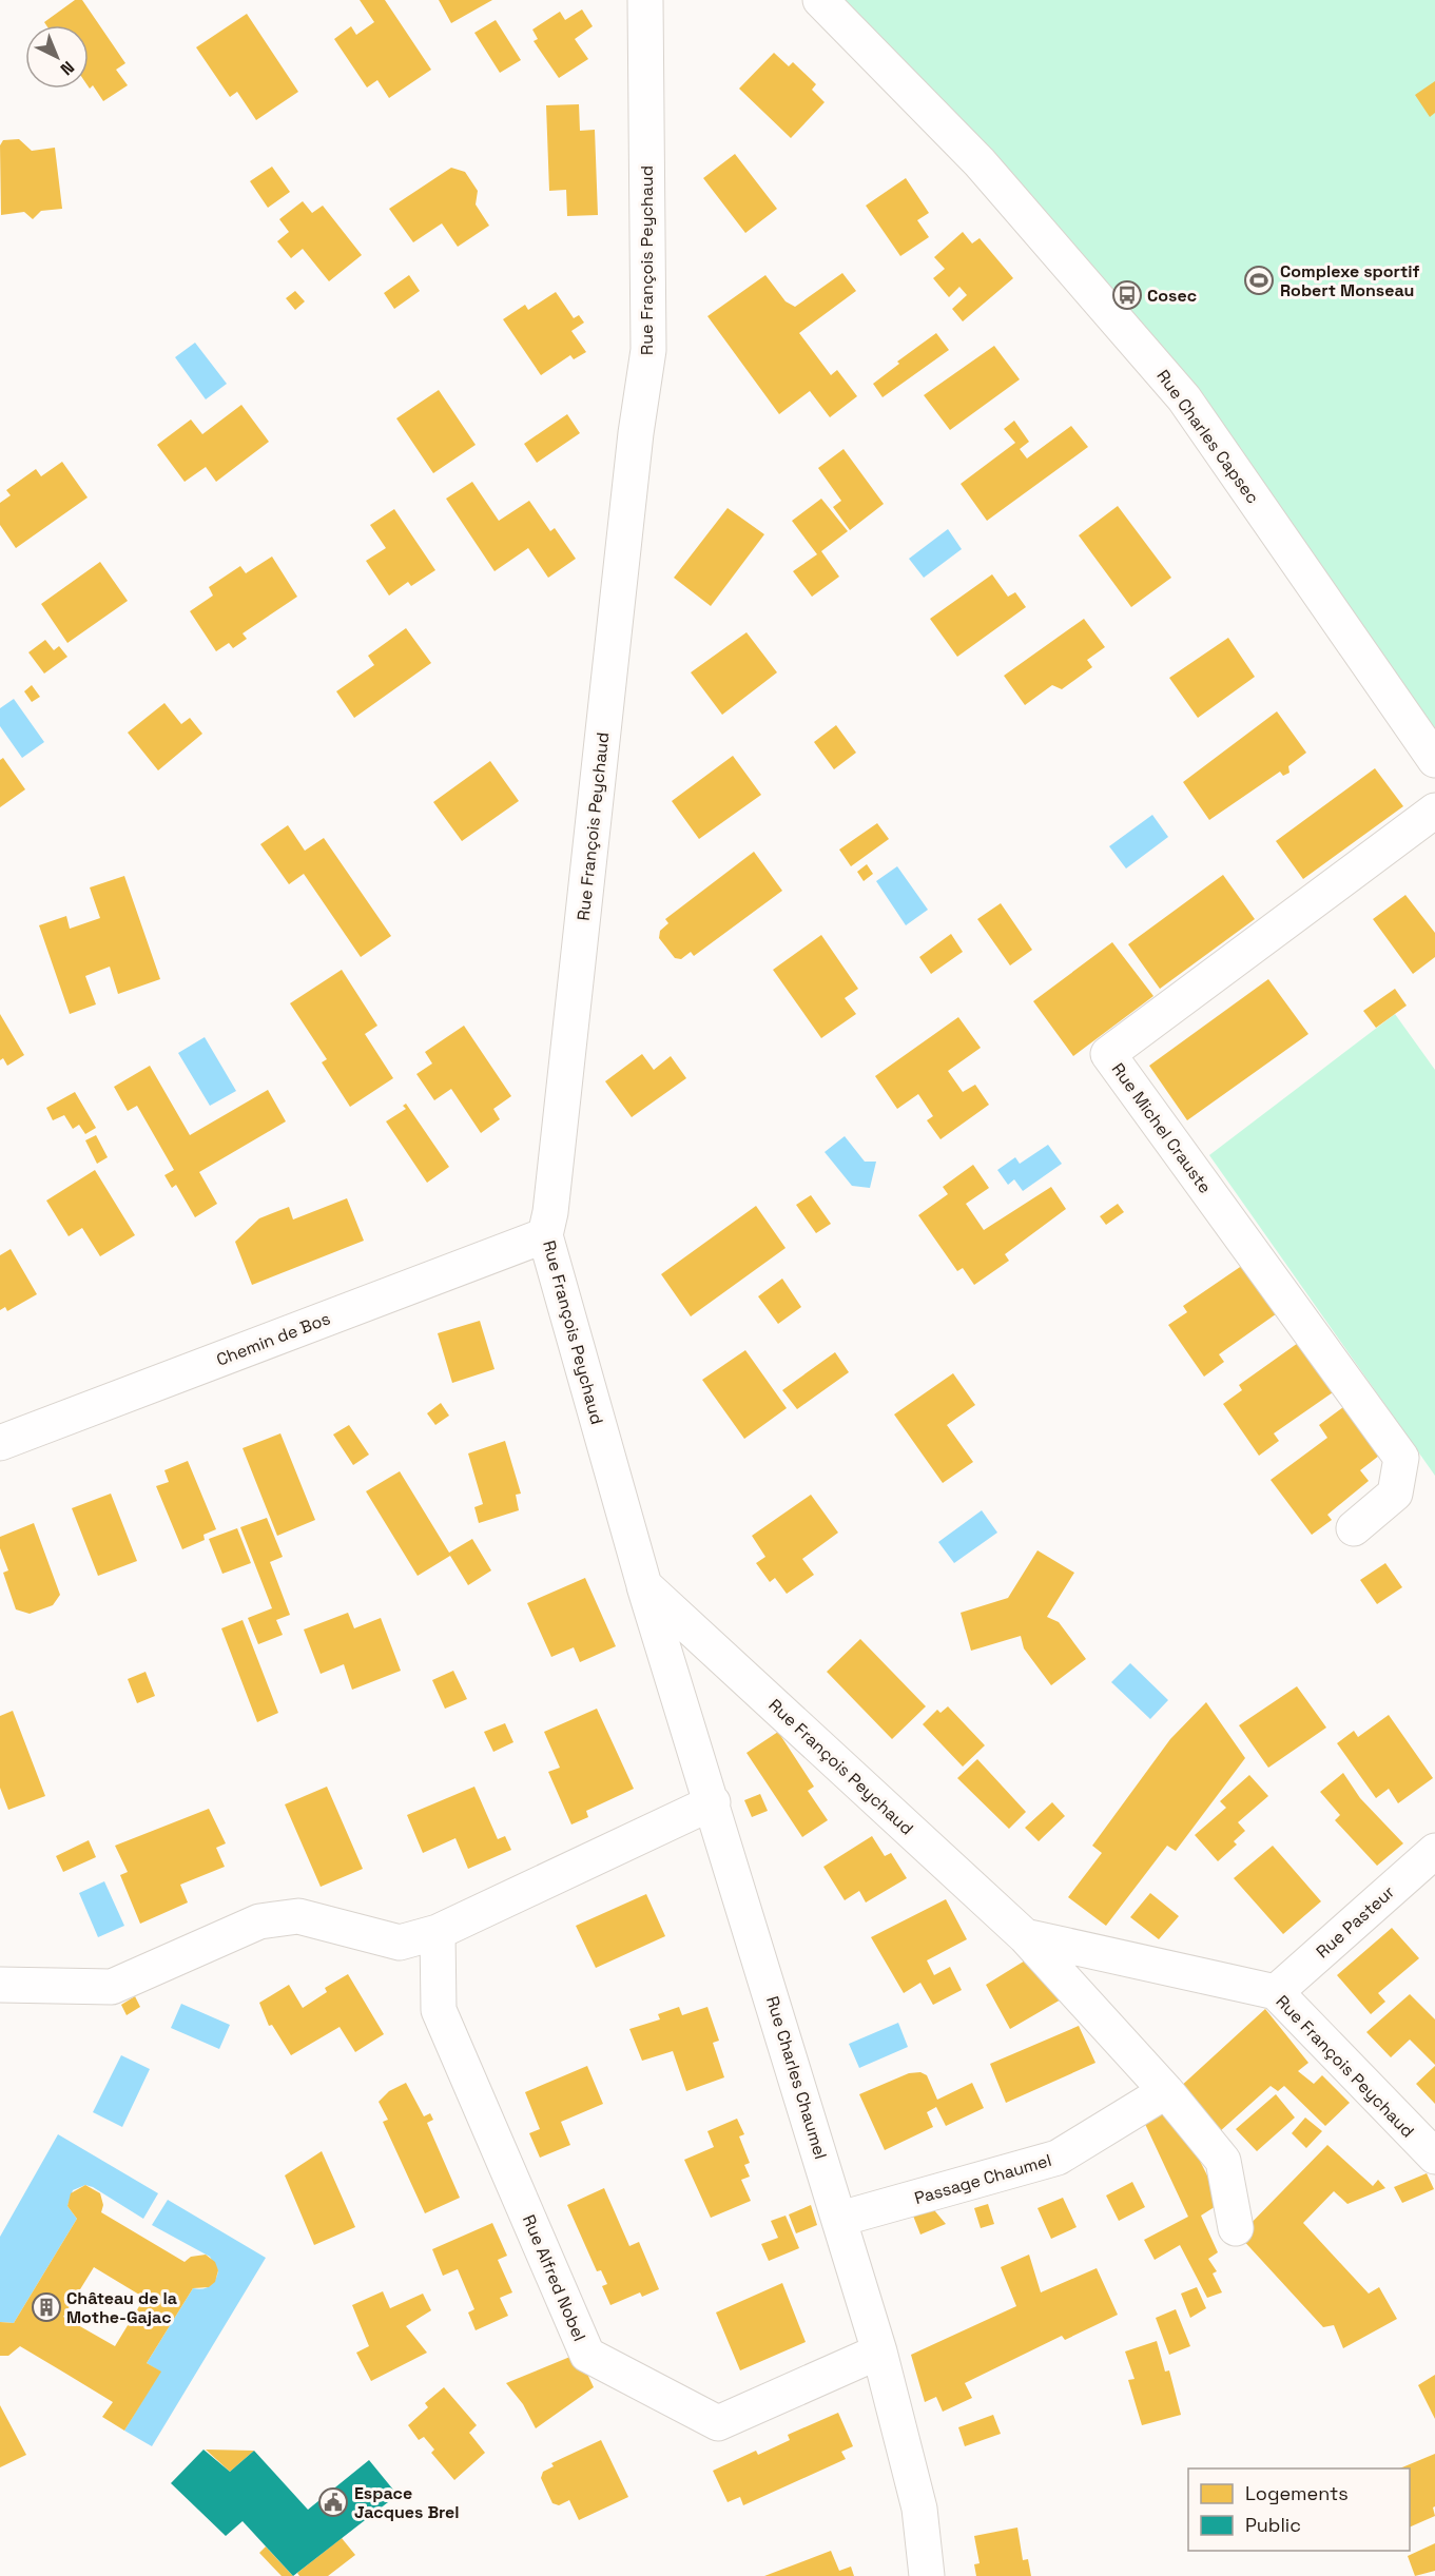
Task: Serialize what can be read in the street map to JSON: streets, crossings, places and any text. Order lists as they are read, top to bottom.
{
  "streets": {
    "street": [
      "Rue François Peychaud",
      "Rue Charles Capsec",
      "Rue Michel Crauste",
      "Chemin de Bos",
      "Rue Pasteur",
      "Rue Charles Chaumel",
      "Passage Chaumel",
      "Rue Alfred Nobel"
    ]
  },
  "crossings": [
    ["Rue François Peychaud", "Chemin de Bos"],
    ["Rue François Peychaud", "Rue Pasteur"],
    ["Rue François Peychaud", "Rue Charles Chaumel"],
    ["Rue Charles Chaumel", "Passage Chaumel"],
    ["Rue Charles Chaumel", "Rue Alfred Nobel"]
  ],
  "places": {
    "sports": ["Complexe sportif Robert Monseau"],
    "bus stop": ["Cosec"],
    "building": ["Château de la Mothe-Gajac"],
    "public building": ["Espace Jacques Brel"]
  },
  "legend": ["Logements", "Public"],
  "north": "bottom right"
}
